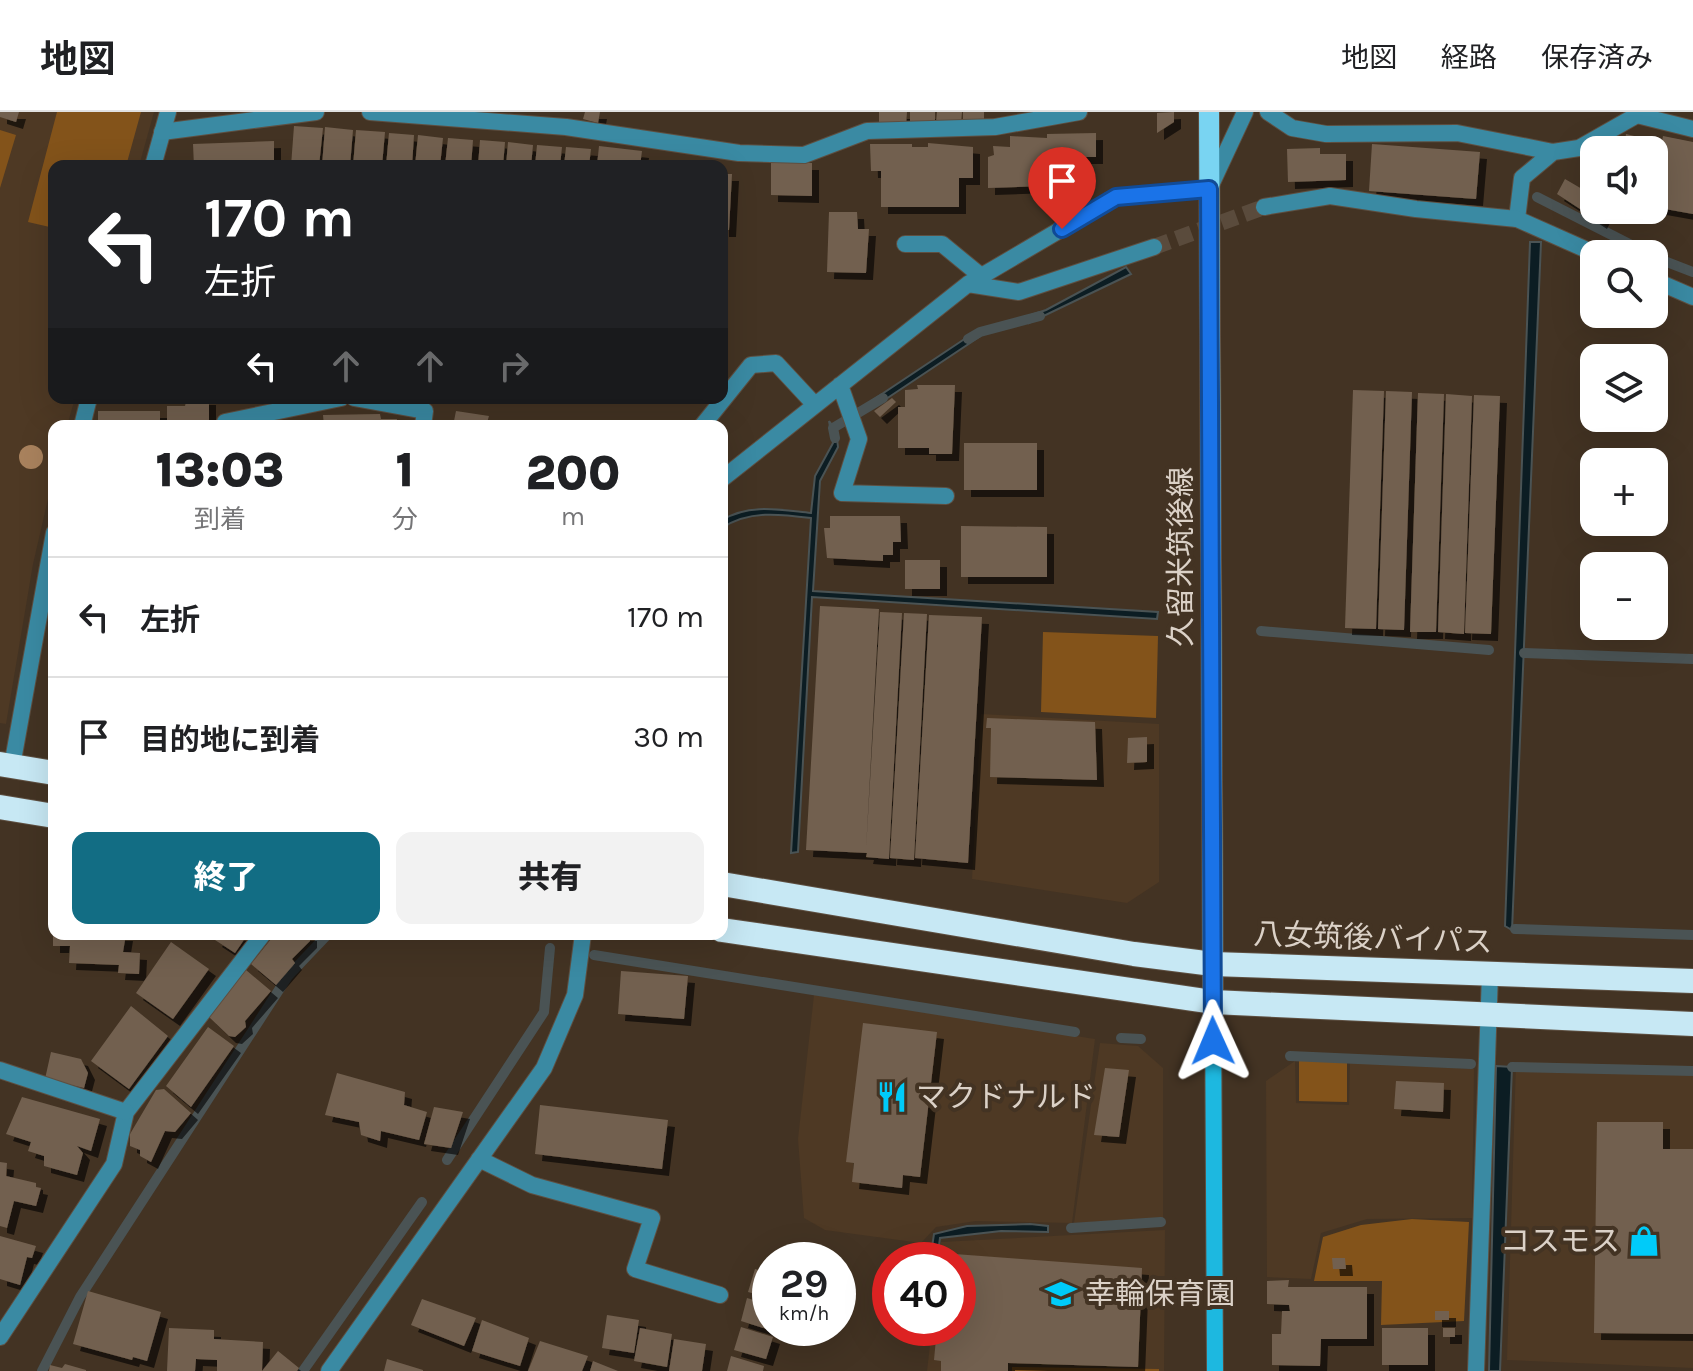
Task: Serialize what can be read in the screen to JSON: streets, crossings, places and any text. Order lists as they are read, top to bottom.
{
  "streets": {
    "highway": ["八女筑後バイパス"],
    "main road": ["久留米筑後線"]
  },
  "crossings": [
    ["久留米筑後線", "八女筑後バイパス"]
  ],
  "places": {
    "restaurant": ["マクドナルド"],
    "shop": ["コスモス"],
    "school or university": ["幸輪保育園"]
  },
  "page": {
    "header": "地図",
    "nav": ["地図", "経路", "保存済み"],
    "map_buttons": ["+", "−"],
    "turn": ["170 m", "左折"],
    "eta": [
      "13:03",
      "到着",
      "1",
      "分",
      "200",
      "m"
    ],
    "list": [
      {
        "name": "左折",
        "value": "170 m"
      },
      {
        "name": "目的地に到着",
        "value": "30 m"
      }
    ],
    "buttons": ["終了", "共有"],
    "speed": "29 km/h",
    "limit": "40"
  }
}
